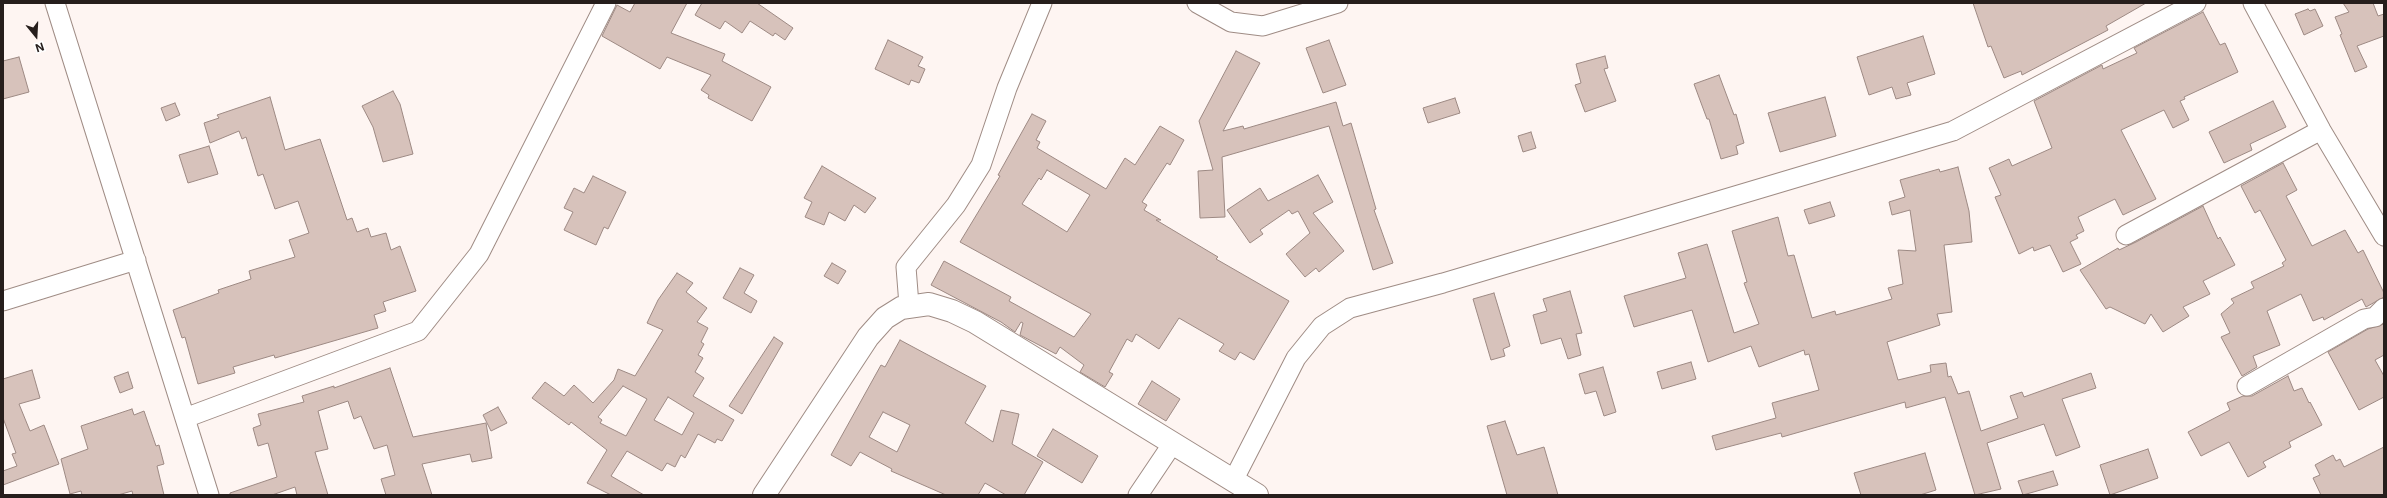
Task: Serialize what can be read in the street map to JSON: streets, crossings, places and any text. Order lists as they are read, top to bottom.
{
  "north": "bottom"
}
